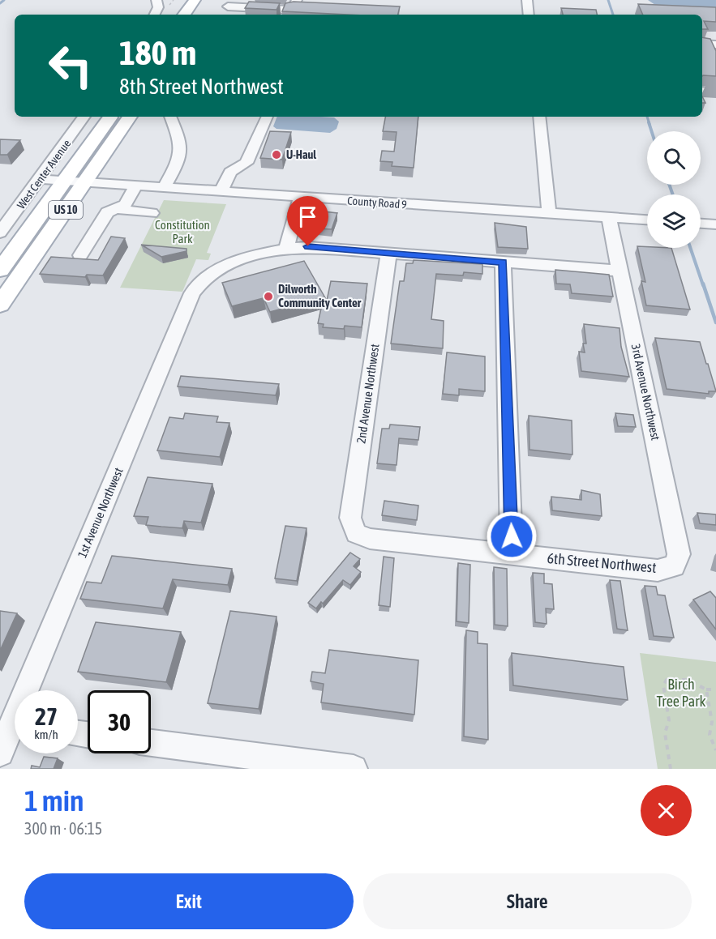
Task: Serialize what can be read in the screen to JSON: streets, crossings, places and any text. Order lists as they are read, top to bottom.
{
  "streets": {
    "main road": ["US 10"],
    "street": [
      "West Center Avenue",
      "County Road 9",
      "3rd Avenue Northwest",
      "2nd Avenue Northwest",
      "1st Avenue Northwest",
      "6th Street Northwest"
    ]
  },
  "crossings": [
    ["West Center Avenue", "County Road 9"],
    ["County Road 9", "US 10"],
    ["County Road 9", "3rd Avenue Northwest"],
    ["3rd Avenue Northwest", "6th Street Northwest"],
    ["2nd Avenue Northwest", "6th Street Northwest"]
  ],
  "parks": ["Constitution Park", "Birch Tree Park"],
  "places": ["U-Haul", "Dilworth Community Center"],
  "page": {
    "turn": ["180 m", "8th Street Northwest"],
    "speed": "27 km/h",
    "limit": "30",
    "heading": ["1 min", "300 m · 06:15"],
    "buttons": ["Exit", "Share"]
  }
}
